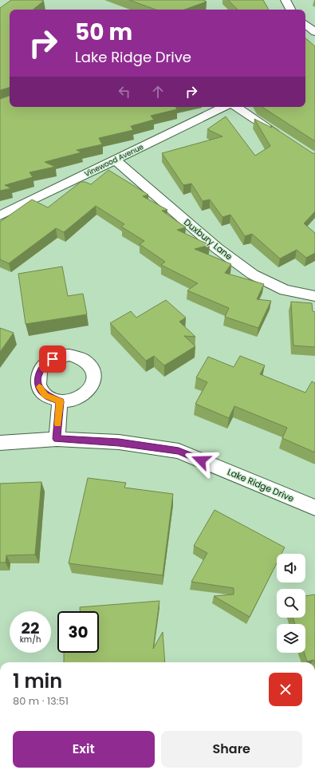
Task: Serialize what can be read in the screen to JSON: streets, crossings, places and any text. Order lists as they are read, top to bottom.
{
  "streets": {
    "street": ["Vinewood Avenue", "Duxbury Lane", "Lake Ridge Drive"]
  },
  "crossings": [
    ["Vinewood Avenue", "Duxbury Lane"]
  ],
  "page": {
    "turn": ["50 m", "Lake Ridge Drive"],
    "speed": "22 km/h",
    "limit": "30",
    "heading": ["1 min", "80 m · 13:51"],
    "buttons": ["Exit", "Share"]
  }
}
